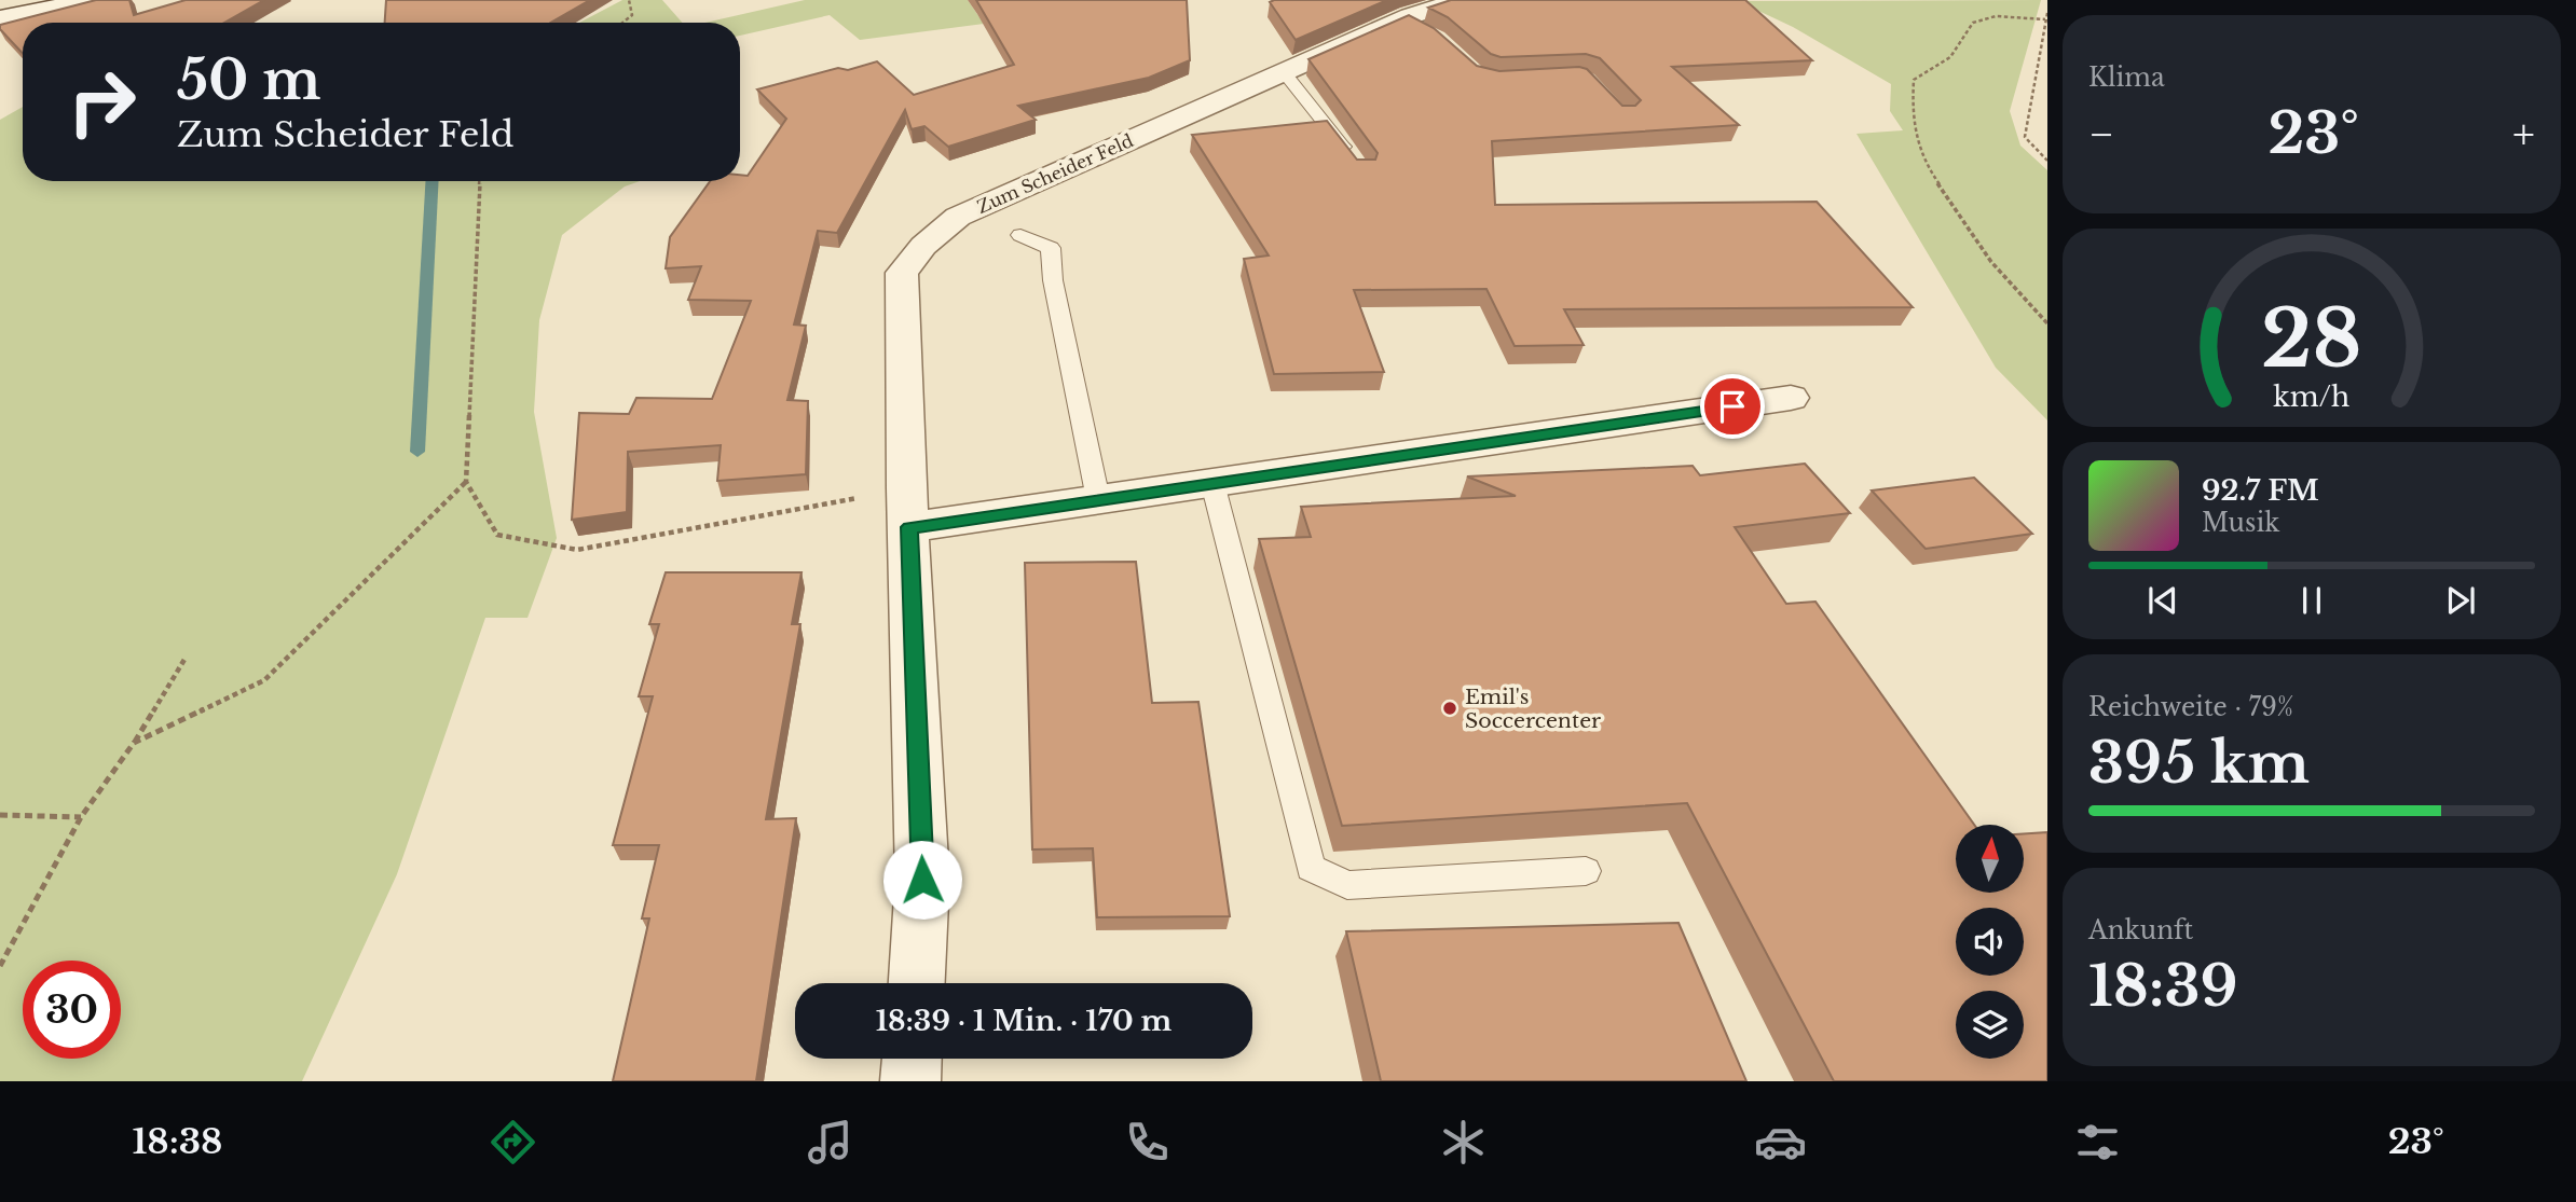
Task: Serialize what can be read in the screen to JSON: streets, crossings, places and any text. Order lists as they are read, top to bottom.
{
  "streets": {
    "street": ["Zum Scheider Feld"]
  },
  "places": ["Emil's Soccercenter"],
  "north": "top",
  "page": {
    "tile": [
      "Klima",
      ["Reichweite · 79%", "395 km"],
      ["Ankunft", "18:39"]
    ],
    "turn": ["50 m", "Zum Scheider Feld"],
    "heat": ["−", "23°", "+"],
    "song": ["92.7 FM", "Musik"],
    "limit": "30",
    "trip": "18:39 · 1 Min. · 170 m",
    "tabs": ["18:38", "23°"],
    "gauge": ["28", "km/h"]
  }
}
